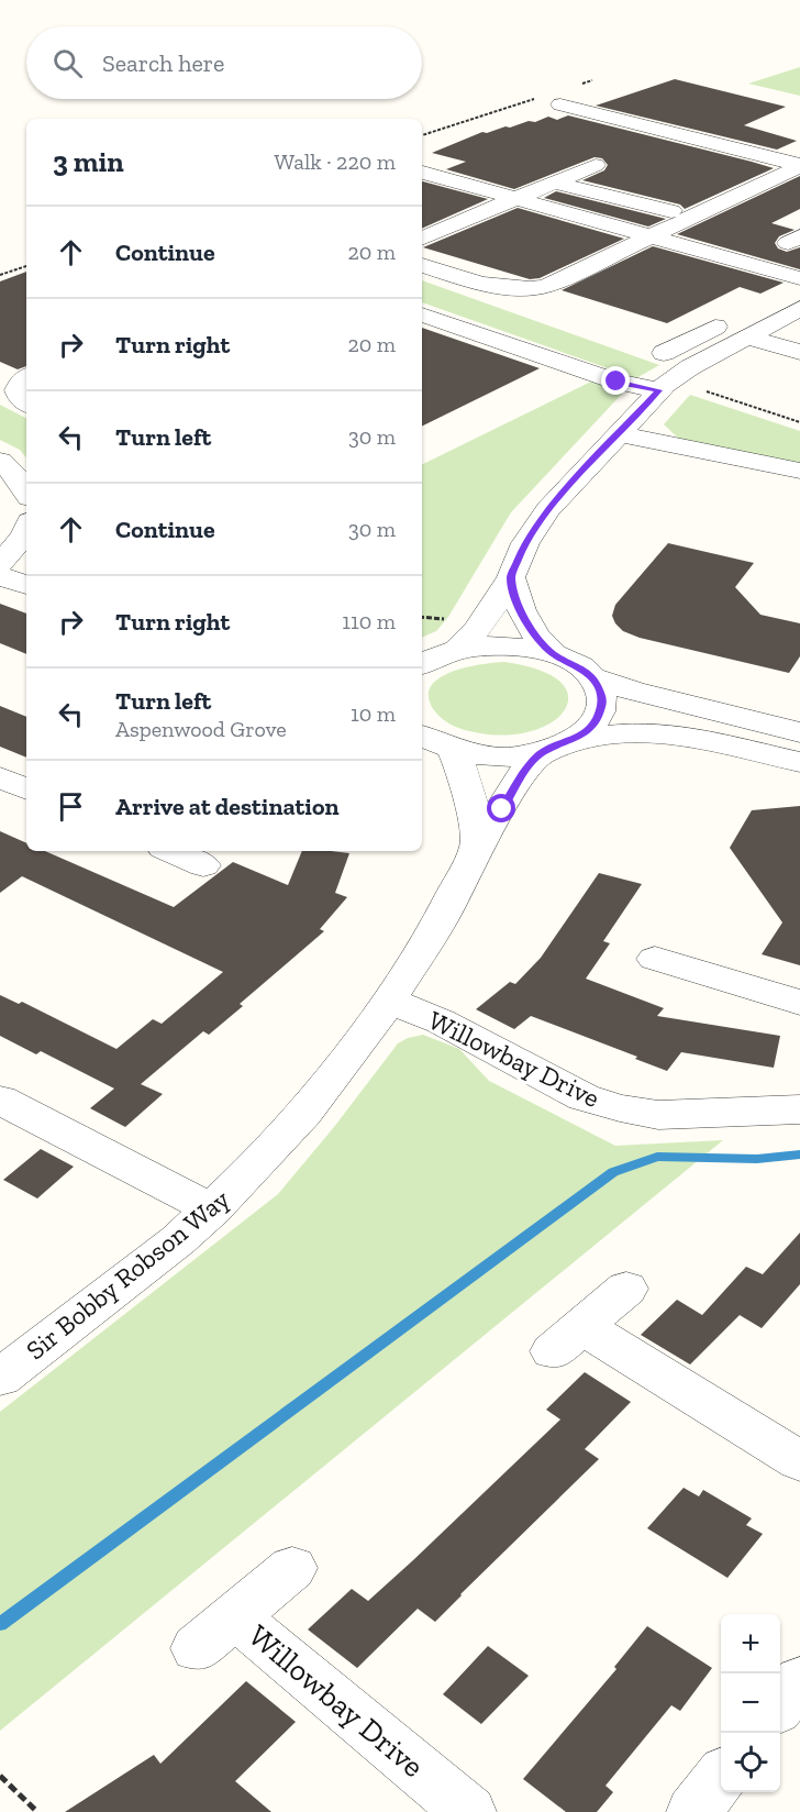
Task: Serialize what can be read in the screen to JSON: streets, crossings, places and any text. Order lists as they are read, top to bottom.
{
  "streets": {
    "street": ["Willowbay Drive", "Sir Bobby Robson Way"]
  },
  "crossings": [
    ["Willowbay Drive", "Sir Bobby Robson Way"]
  ],
  "page": {
    "search": "Search here",
    "heading": ["3 min", "Walk · 220 m"],
    "list": [
      ["Continue", "20 m"],
      ["Turn right", "20 m"],
      ["Turn left", "30 m"],
      ["Continue", "30 m"],
      ["Turn right", "110 m"],
      ["Turn left", "Aspenwood Grove", "10 m"],
      "Arrive at destination"
    ],
    "map_buttons": ["+", "−"]
  }
}
